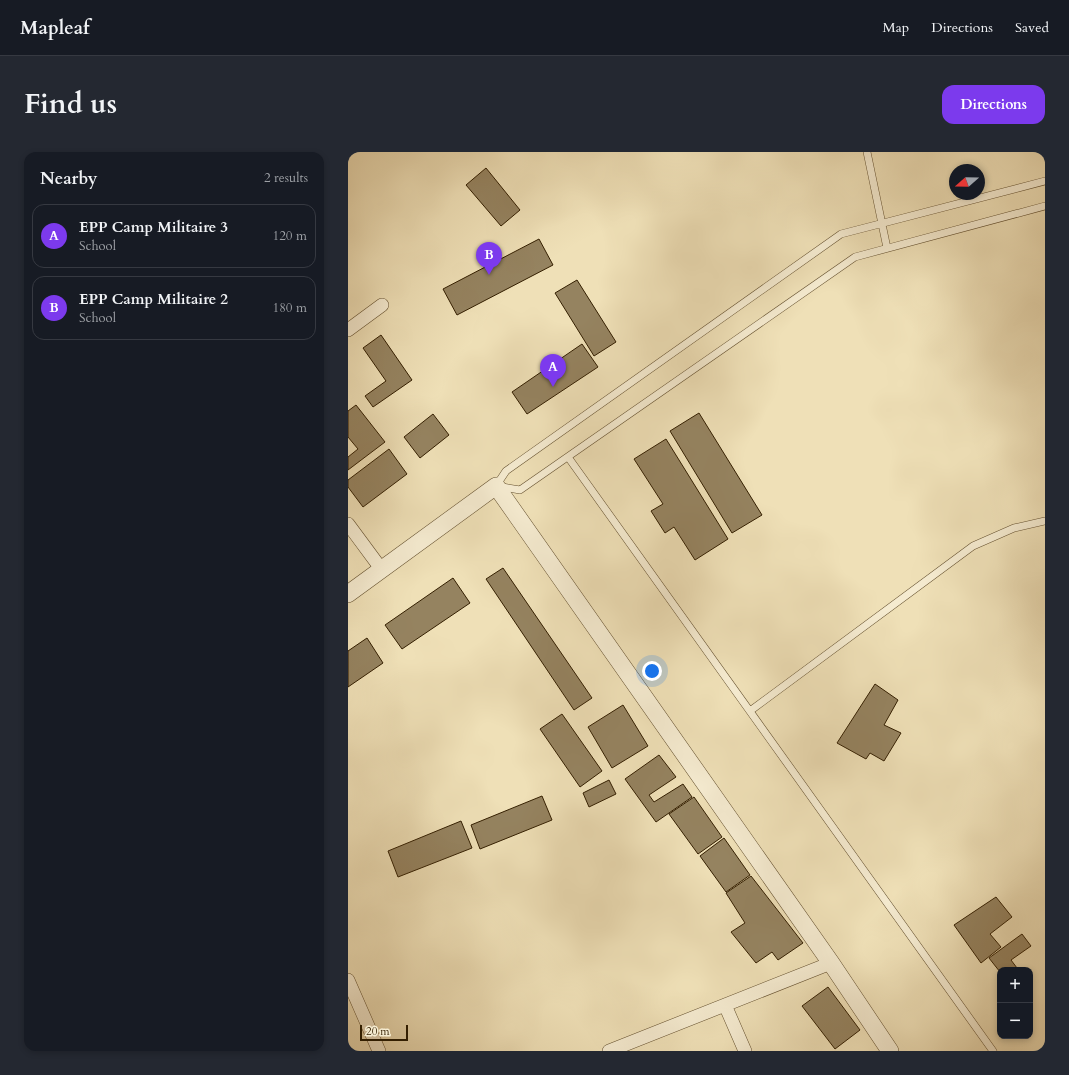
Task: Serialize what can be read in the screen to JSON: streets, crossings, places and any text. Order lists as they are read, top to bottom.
{
  "scale_bar": "20 m",
  "north": "left",
  "page": {
    "header": "Mapleaf",
    "nav": ["Map", "Directions", "Saved"],
    "title": "Find us",
    "buttons": "Directions",
    "heading": ["Nearby", "2 results"],
    "list": [
      {
        "mark": "A",
        "name": "EPP Camp Militaire 3",
        "note": "School",
        "value": "120 m"
      },
      {
        "mark": "B",
        "name": "EPP Camp Militaire 2",
        "note": "School",
        "value": "180 m"
      }
    ],
    "pins": ["B", "A"],
    "map_buttons": ["+", "−"],
    "scale": "20 m"
  }
}
